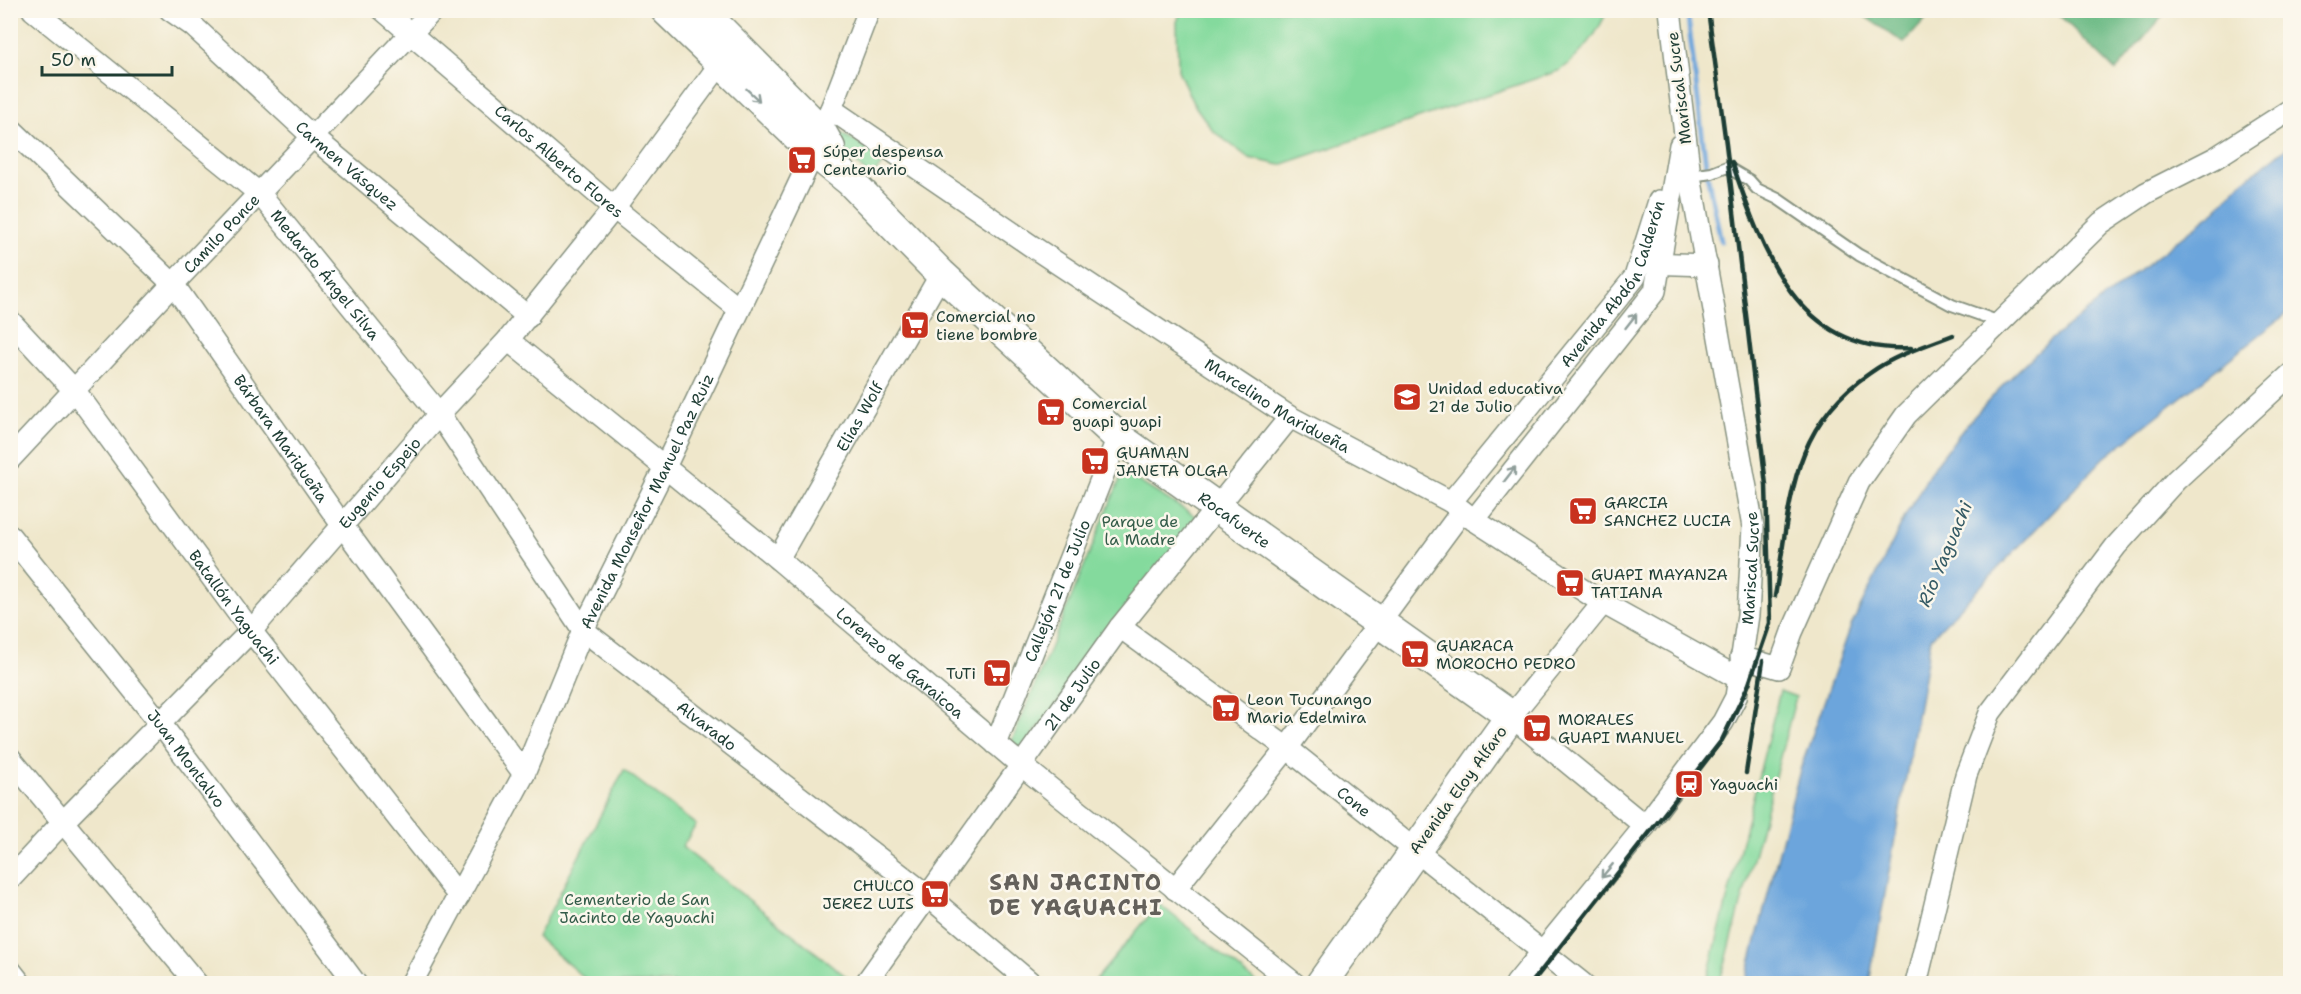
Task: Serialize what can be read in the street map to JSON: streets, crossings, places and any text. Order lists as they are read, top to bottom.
{
  "streets": {
    "street": [
      "Mariscal Sucre",
      "Carlos Alberto Flores",
      "Carmen Vásquez",
      "Camilo Ponce",
      "Medardo Ángel Silva",
      "Avenida Abdón Calderón",
      "Marcelino Maridueña",
      "Elias Wolf",
      "Bárbara Maridueña",
      "Eugenio Espejo",
      "Avenida Monseñor Manuel Paz Ruiz",
      "Rocafuerte",
      "Callejón 21 de Julio",
      "Batallón Yaguachi",
      "Lorenzo de Garaicoa",
      "21 de Julio",
      "Alvarado",
      "Juan Montalvo",
      "Avenida Eloy Alfaro",
      "Cone"
    ]
  },
  "crossings": [
    ["Mariscal Sucre", "Avenida Abdón Calderón"],
    ["Mariscal Sucre", "Marcelino Maridueña"],
    ["Mariscal Sucre", "Rocafuerte"],
    ["Mariscal Sucre", "Cone"],
    ["Carlos Alberto Flores", "Camilo Ponce"],
    ["Carlos Alberto Flores", "Eugenio Espejo"],
    ["Carlos Alberto Flores", "Avenida Monseñor Manuel Paz Ruiz"],
    ["Carmen Vásquez", "Camilo Ponce"],
    ["Carmen Vásquez", "Eugenio Espejo"],
    ["Camilo Ponce", "Medardo Ángel Silva"],
    ["Camilo Ponce", "Bárbara Maridueña"],
    ["Camilo Ponce", "Batallón Yaguachi"],
    ["Medardo Ángel Silva", "Eugenio Espejo"],
    ["Medardo Ángel Silva", "Alvarado"],
    ["Avenida Abdón Calderón", "Marcelino Maridueña"],
    ["Avenida Abdón Calderón", "Rocafuerte"],
    ["Avenida Abdón Calderón", "Lorenzo de Garaicoa"],
    ["Avenida Abdón Calderón", "Cone"],
    ["Marcelino Maridueña", "Avenida Monseñor Manuel Paz Ruiz"],
    ["Marcelino Maridueña", "Rocafuerte"],
    ["Marcelino Maridueña", "21 de Julio"],
    ["Marcelino Maridueña", "Avenida Eloy Alfaro"],
    ["Elias Wolf", "Rocafuerte"],
    ["Elias Wolf", "Lorenzo de Garaicoa"],
    ["Bárbara Maridueña", "Eugenio Espejo"],
    ["Bárbara Maridueña", "Avenida Monseñor Manuel Paz Ruiz"],
    ["Eugenio Espejo", "Batallón Yaguachi"],
    ["Eugenio Espejo", "Lorenzo de Garaicoa"],
    ["Eugenio Espejo", "Alvarado"],
    ["Eugenio Espejo", "Juan Montalvo"],
    ["Avenida Monseñor Manuel Paz Ruiz", "Rocafuerte"],
    ["Avenida Monseñor Manuel Paz Ruiz", "Batallón Yaguachi"],
    ["Avenida Monseñor Manuel Paz Ruiz", "Lorenzo de Garaicoa"],
    ["Avenida Monseñor Manuel Paz Ruiz", "Alvarado"],
    ["Rocafuerte", "Callejón 21 de Julio"],
    ["Rocafuerte", "21 de Julio"],
    ["Rocafuerte", "Avenida Eloy Alfaro"],
    ["Callejón 21 de Julio", "Lorenzo de Garaicoa"],
    ["Lorenzo de Garaicoa", "21 de Julio"],
    ["21 de Julio", "Alvarado"],
    ["21 de Julio", "Cone"],
    ["Avenida Eloy Alfaro", "Cone"]
  ],
  "districts": ["SAN JACINTO DE YAGUACHI"],
  "water": ["Río Yaguachi"],
  "parks": ["Parque de la Madre", "Cementerio de San Jacinto de Yaguachi"],
  "places": {
    "supermarket": [
      "Súper despensa Centenario",
      "Comercial no tiene bombre",
      "Comercial guapi guapi",
      "GUAMAN JANETA OLGA",
      "GARCIA SANCHEZ LUCIA",
      "GUAPI MAYANZA TATIANA",
      "GUARACA MOROCHO PEDRO",
      "TuTi",
      "Leon Tucunango Maria Edelmira",
      "MORALES GUAPI MANUEL",
      "CHULCO JEREZ LUIS"
    ],
    "school or university": ["Unidad educativa 21 de Julio"],
    "station": ["Yaguachi"]
  },
  "scale_bar": "50 m"
}
